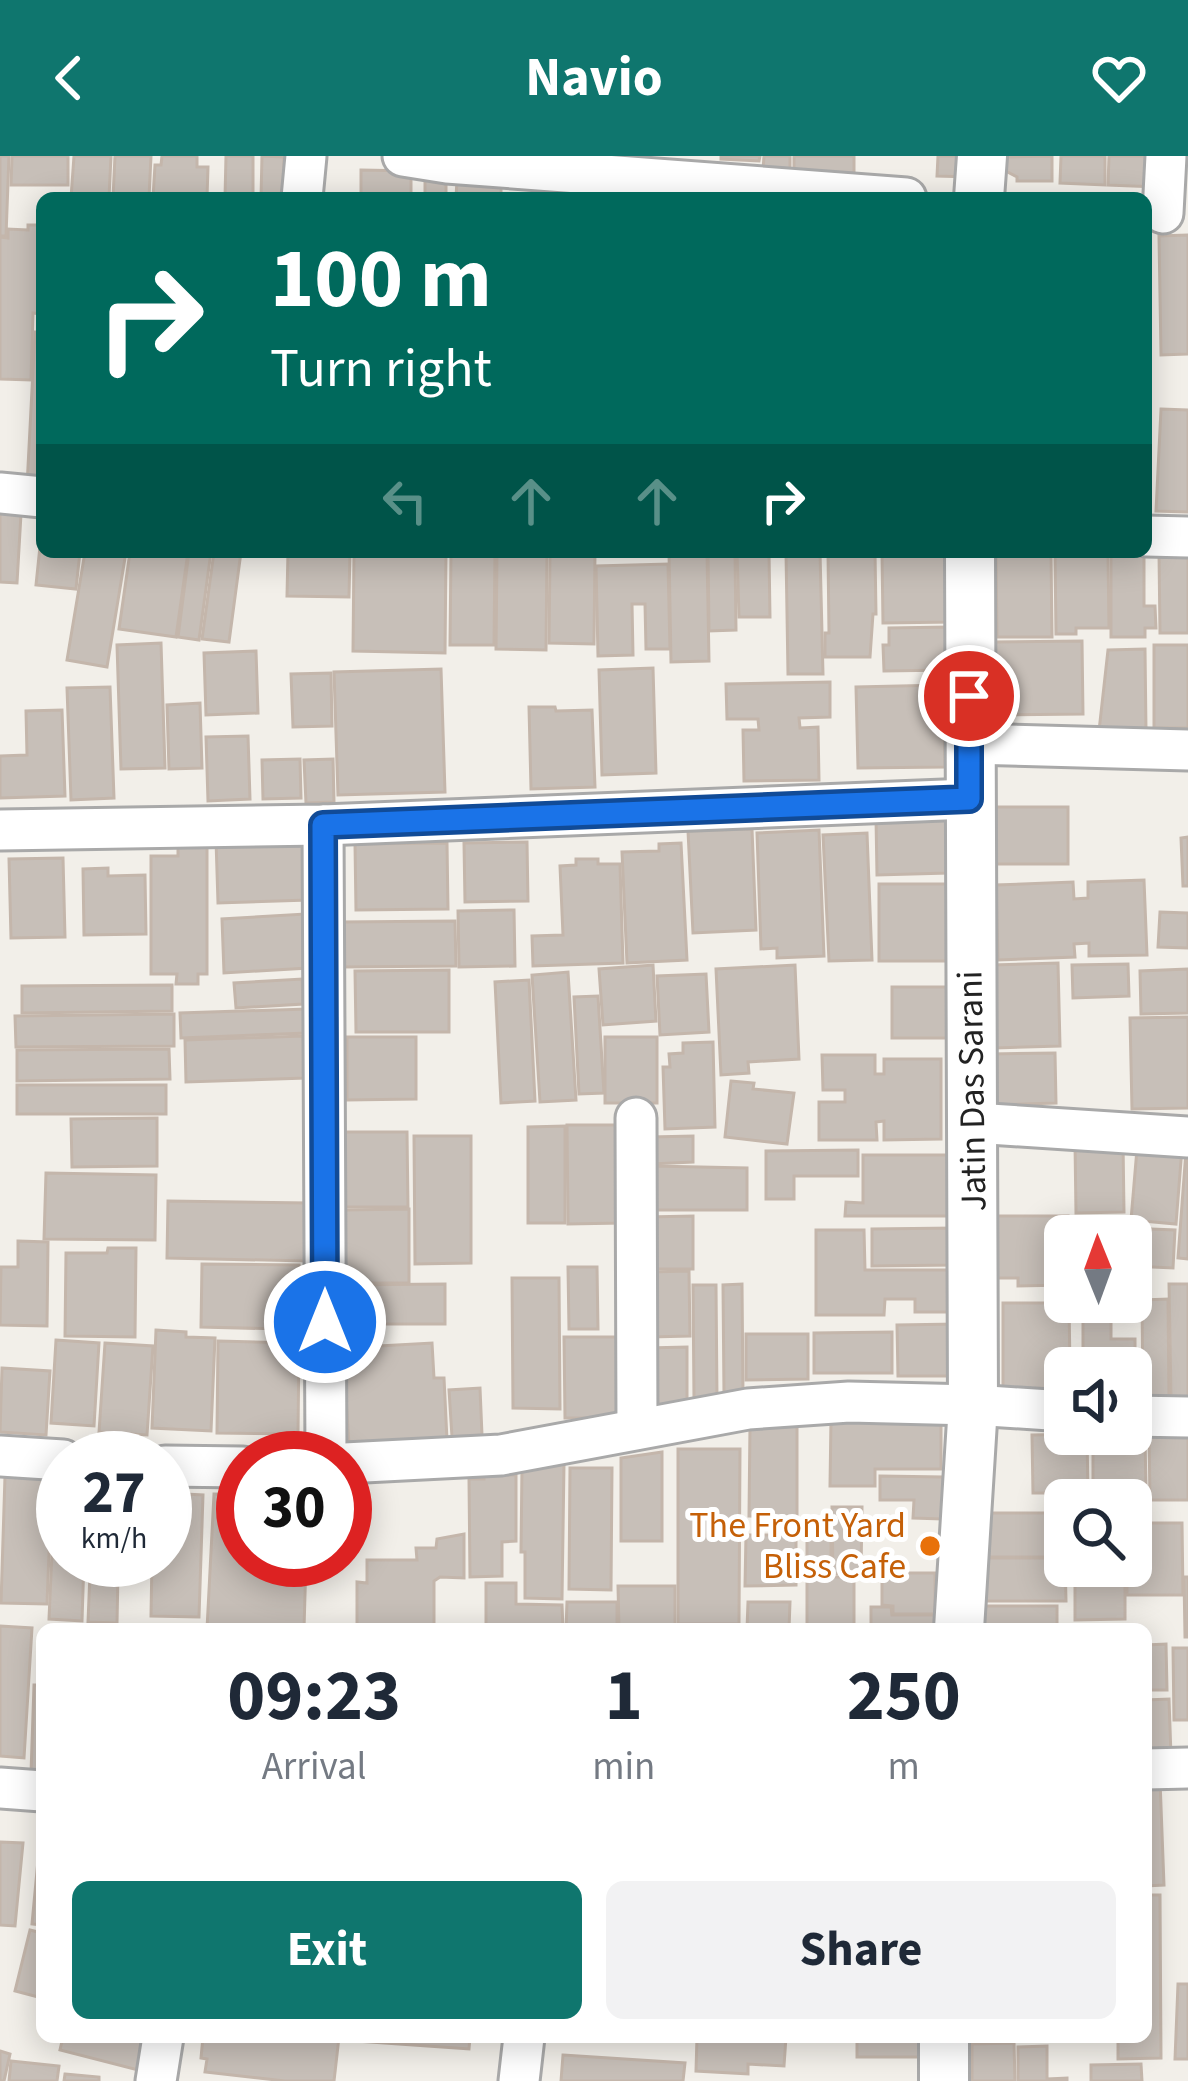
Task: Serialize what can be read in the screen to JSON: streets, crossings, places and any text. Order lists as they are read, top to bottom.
{
  "streets": {
    "street": ["Jatin Das Sarani"]
  },
  "places": ["The Front Yard Bliss Cafe"],
  "north": "top",
  "page": {
    "header": "Navio",
    "turn": ["100 m", "Turn right"],
    "speed": "27 km/h",
    "limit": "30",
    "eta": [
      "09:23",
      "Arrival",
      "1",
      "min",
      "250",
      "m"
    ],
    "buttons": ["Exit", "Share"]
  }
}
